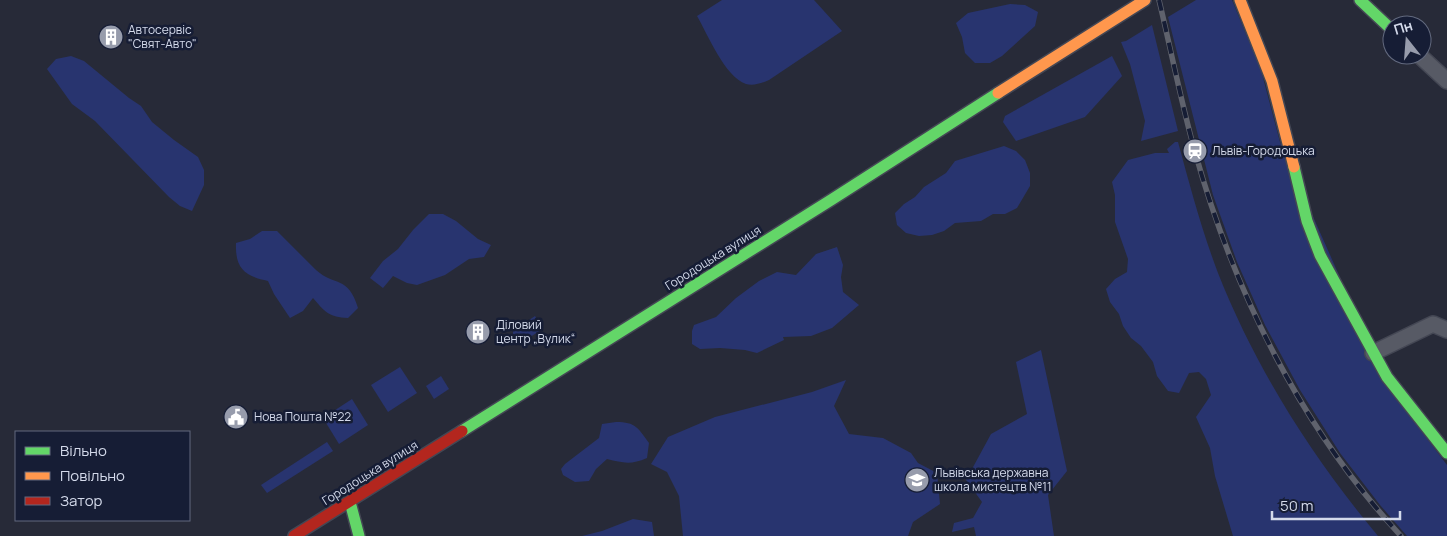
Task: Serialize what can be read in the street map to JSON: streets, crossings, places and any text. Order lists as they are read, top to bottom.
{
  "streets": {
    "main road": ["Городоцька вулиця"]
  },
  "places": {
    "building": ["Автосервіс \"Свят-Авто\"", "Діловий центр „Вулик“"],
    "station": ["Львів-Городоцька"],
    "public building": ["Нова Пошта №22"],
    "school or university": ["Львівська державна школа мистецтв №11"]
  },
  "legend": ["Вільно", "Повільно", "Затор"],
  "scale_bar": "50 m",
  "north": "top"
}
